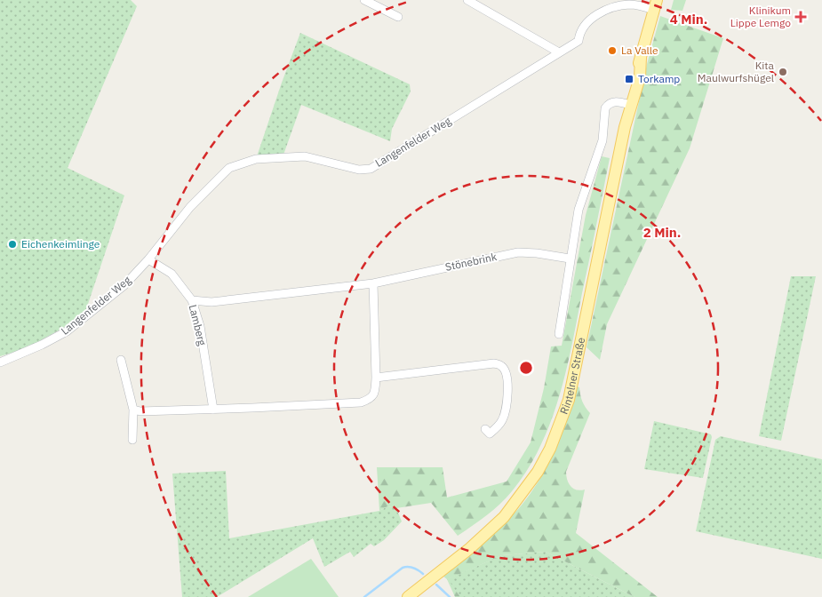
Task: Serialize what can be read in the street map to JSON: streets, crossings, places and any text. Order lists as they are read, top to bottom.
{
  "streets": {
    "main road": ["Rintelner Straße"],
    "street": ["Langenfelder Weg", "Stönebrink", "Lamberg"]
  },
  "crossings": [
    ["Langenfelder Weg", "Lamberg"],
    ["Langenfelder Weg", "Rintelner Straße"],
    ["Stönebrink", "Lamberg"]
  ],
  "places": {
    "health": ["Klinikum Lippe Lemgo"],
    "other": ["La Valle", "Kita Maulwurfshügel", "Eichenkeimlinge"],
    "transit": ["Torkamp"]
  },
  "rings": ["4 Min.", "2 Min."]
}
